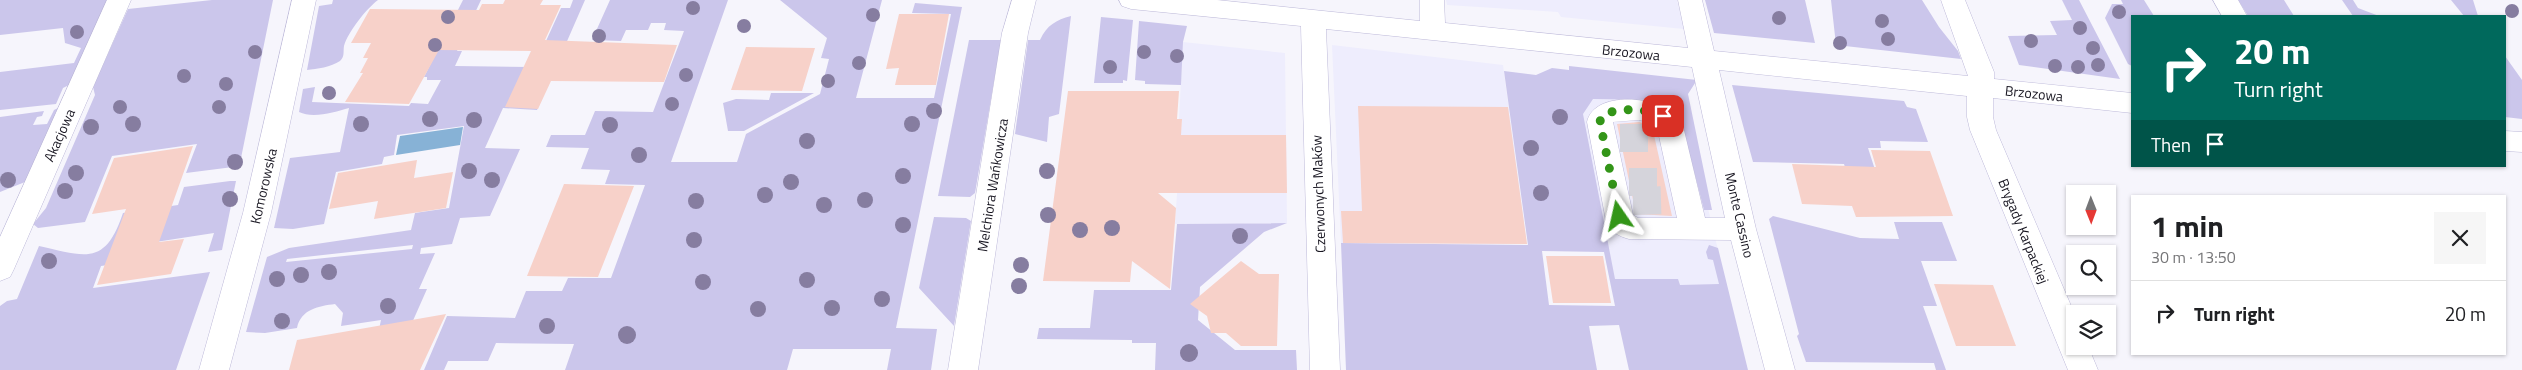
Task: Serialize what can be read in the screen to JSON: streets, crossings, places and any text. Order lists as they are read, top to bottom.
{
  "streets": {
    "street": [
      "Brzozowa",
      "Akacjowa",
      "Melchiora Wańkowicza",
      "Komorowska",
      "Czerwonych Maków",
      "Monte Cassino",
      "Brygady Karpackiej"
    ]
  },
  "crossings": [
    ["Brzozowa", "Czerwonych Maków"],
    ["Brzozowa", "Monte Cassino"],
    ["Brzozowa", "Brygady Karpackiej"]
  ],
  "north": "bottom",
  "page": {
    "turn": ["20 m", "Turn right"],
    "then": "Then",
    "heading": ["1 min", "30 m · 13:50"],
    "list": [
      {
        "name": "Turn right",
        "value": "20 m"
      }
    ]
  }
}
